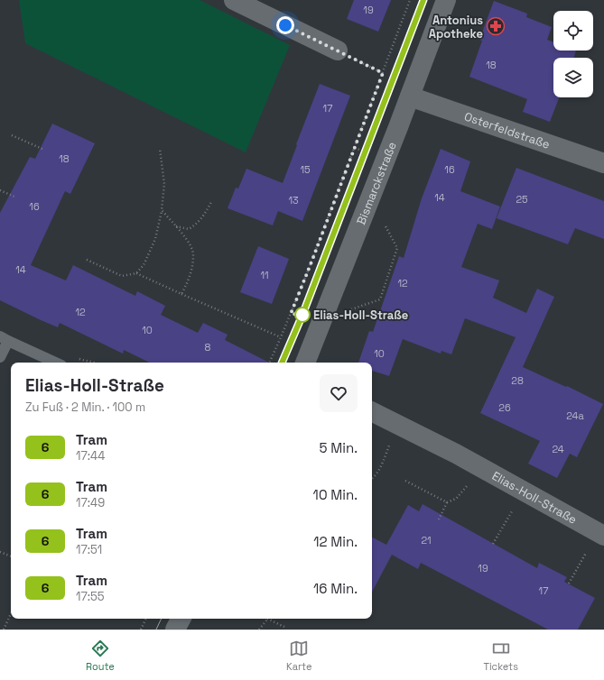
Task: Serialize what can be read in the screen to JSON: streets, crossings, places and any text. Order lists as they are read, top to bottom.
{
  "streets": {
    "street": ["Osterfeldstraße", "Bismarckstraße", "Elias-Holl-Straße"]
  },
  "crossings": [
    ["Osterfeldstraße", "Bismarckstraße"]
  ],
  "places": {
    "pharmacy": ["Antonius Apotheke"],
    "other": ["Elias-Holl-Straße"]
  },
  "lines": ["tram line 6"],
  "house_numbers": [
    "19",
    "18",
    "17",
    "18",
    "15",
    "16",
    "14",
    "25",
    "13",
    "16",
    "14",
    "11",
    "12",
    "12",
    "10",
    "8",
    "10",
    "28",
    "26",
    "24a",
    "24",
    "21",
    "19",
    "17"
  ],
  "page": {
    "heading": ["Elias-Holl-Straße", "Zu Fuß · 2 Min. · 100 m"],
    "list": [
      {
        "mark": "6",
        "name": "Tram",
        "note": "17:44",
        "value": "5 Min."
      },
      {
        "mark": "6",
        "name": "Tram",
        "note": "17:49",
        "value": "10 Min."
      },
      {
        "mark": "6",
        "name": "Tram",
        "note": "17:51",
        "value": "12 Min."
      },
      {
        "mark": "6",
        "name": "Tram",
        "note": "17:55",
        "value": "16 Min."
      }
    ],
    "tabs": ["Route", "Karte", "Tickets"]
  }
}
